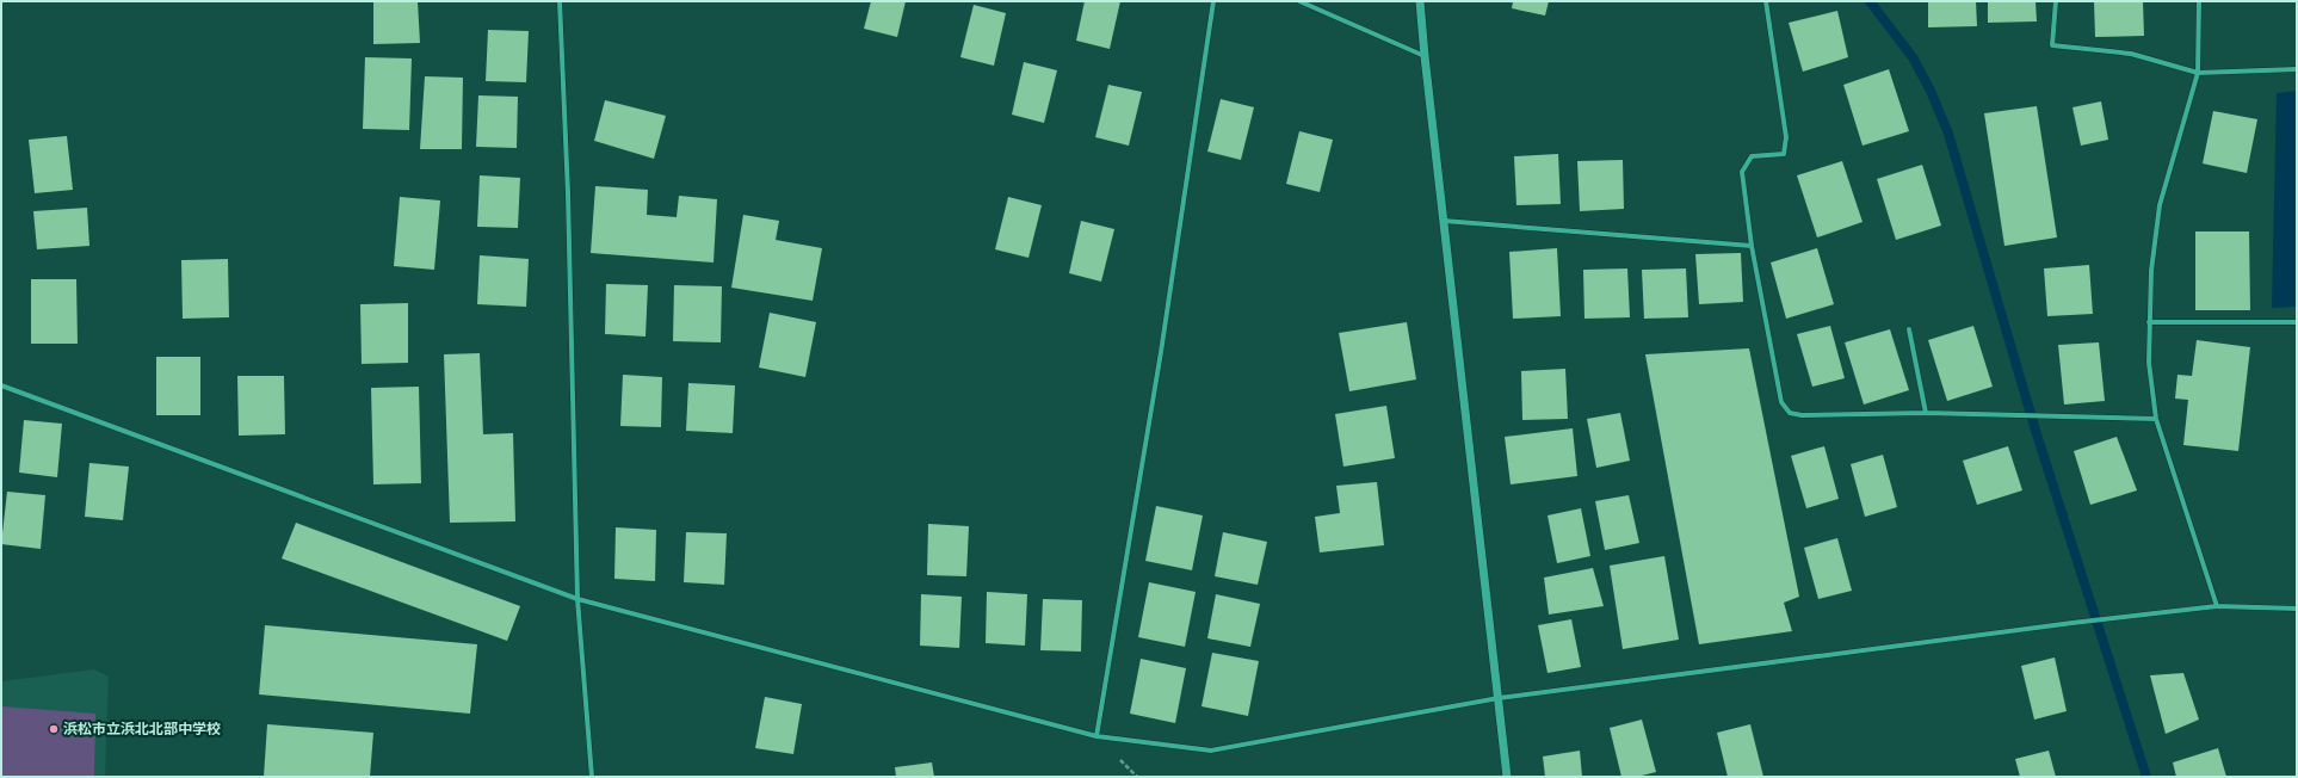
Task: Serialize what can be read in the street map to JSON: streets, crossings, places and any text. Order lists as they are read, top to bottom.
{
  "places": ["浜松市立浜北北部中学校"]
}
